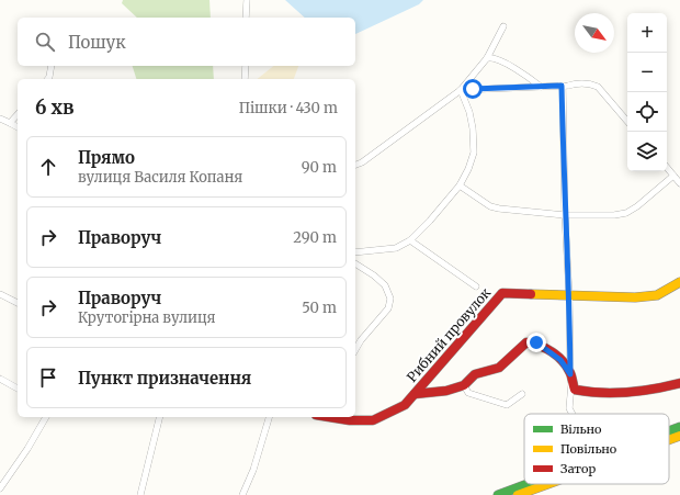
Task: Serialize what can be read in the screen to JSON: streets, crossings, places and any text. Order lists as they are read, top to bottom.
{
  "streets": {
    "street": ["Рибний провулок"]
  },
  "legend": ["Вільно", "Повільно", "Затор"],
  "north": "bottom right",
  "page": {
    "map_buttons": ["+", "−"],
    "search": "Пошук",
    "heading": ["6 хв", "Пішки · 430 m"],
    "list": [
      ["Прямо", "вулиця Василя Копаня", "90 m"],
      ["Праворуч", "290 m"],
      ["Праворуч", "Крутогірна вулиця", "50 m"],
      "Пункт призначення"
    ]
  }
}
